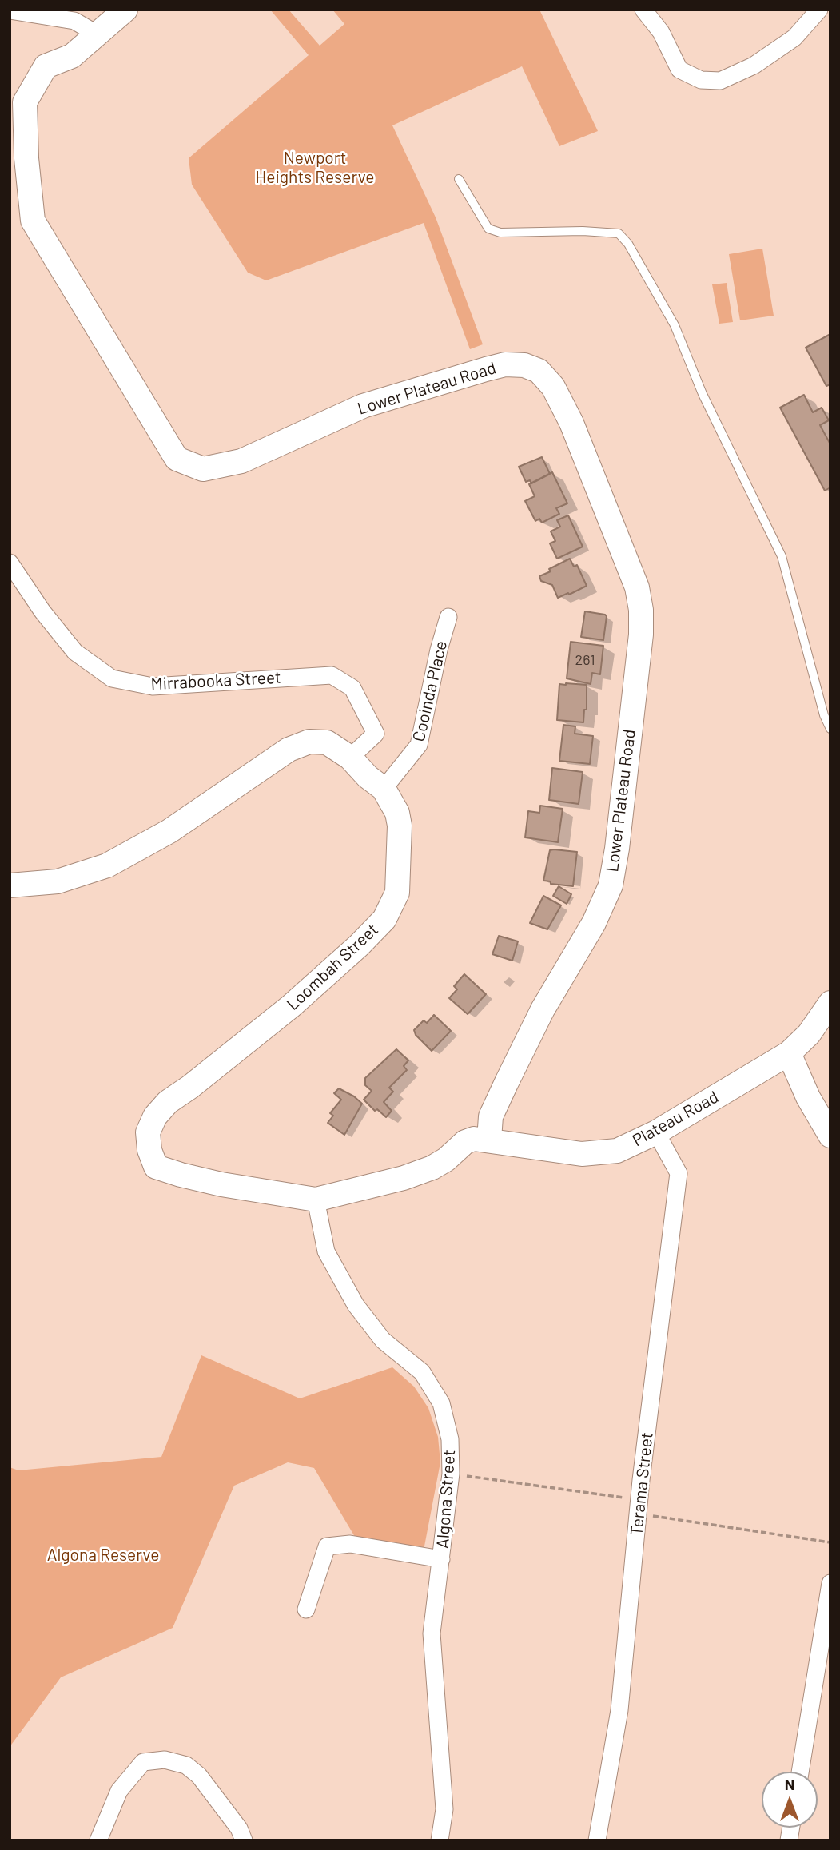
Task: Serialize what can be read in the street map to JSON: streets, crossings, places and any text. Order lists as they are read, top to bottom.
{
  "streets": {
    "street": [
      "Lower Plateau Road",
      "Mirrabooka Street",
      "Cooinda Place",
      "Loombah Street",
      "Plateau Road",
      "Terama Street",
      "Algona Street"
    ]
  },
  "crossings": [
    ["Lower Plateau Road", "Loombah Street"],
    ["Lower Plateau Road", "Plateau Road"],
    ["Mirrabooka Street", "Loombah Street"],
    ["Cooinda Place", "Loombah Street"],
    ["Loombah Street", "Plateau Road"],
    ["Loombah Street", "Algona Street"],
    ["Plateau Road", "Terama Street"]
  ],
  "parks": ["Newport Heights Reserve", "Algona Reserve"],
  "house_numbers": ["261"],
  "north": "top"
}
